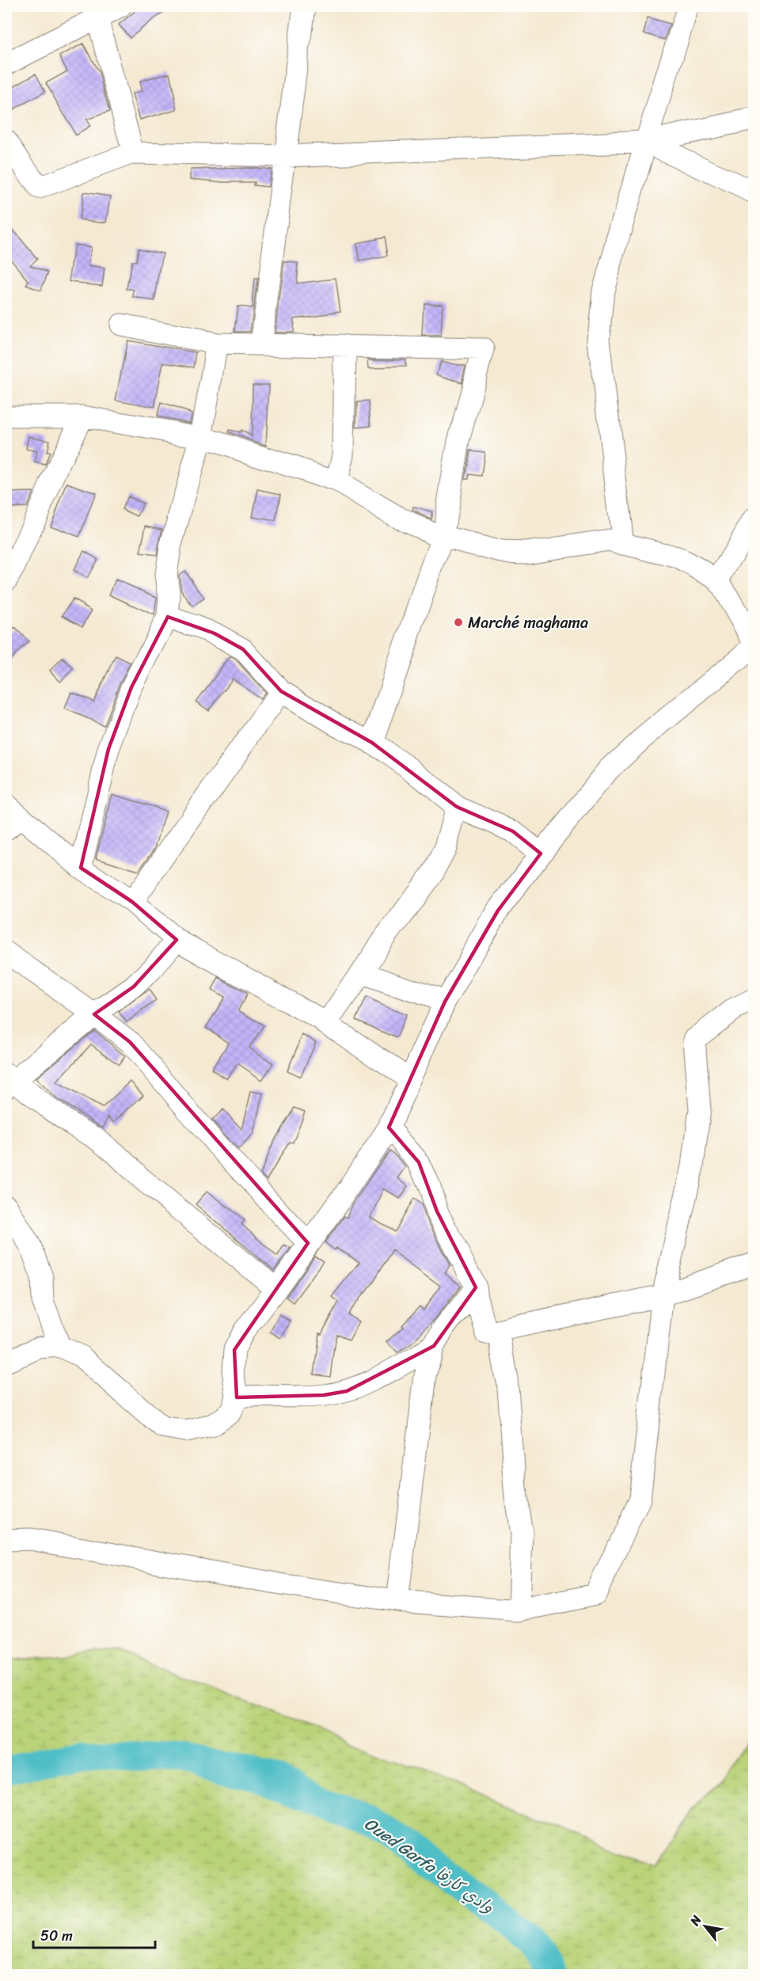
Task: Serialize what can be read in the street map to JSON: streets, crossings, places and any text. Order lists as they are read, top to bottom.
{
  "water": ["Oued Garfa وادي كارفا"],
  "places": ["Marché maghama"],
  "scale_bar": "50 m",
  "north": "top left"
}
